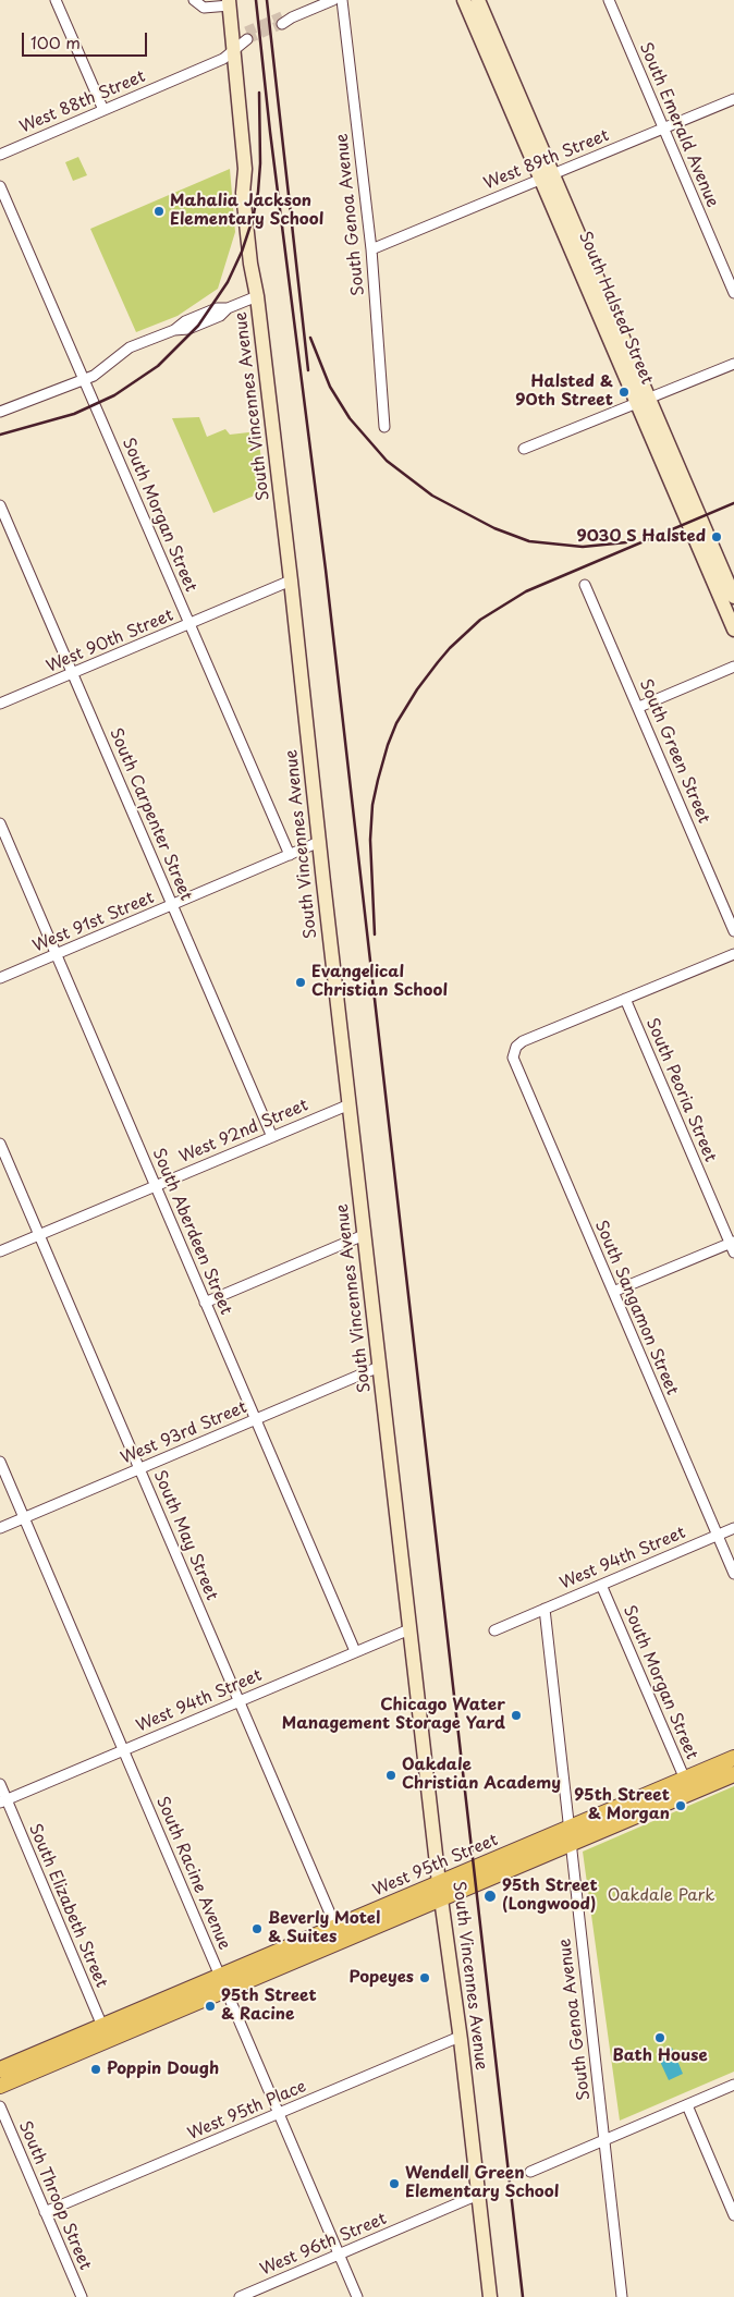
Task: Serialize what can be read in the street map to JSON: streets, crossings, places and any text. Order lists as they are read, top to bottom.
{
  "streets": {
    "main road": ["South Halsted Street", "South Vincennes Avenue", "West 95th Street"],
    "street": [
      "West 88th Street",
      "South Emerald Avenue",
      "West 89th Street",
      "South Genoa Avenue",
      "South Morgan Street",
      "West 90th Street",
      "South Green Street",
      "South Carpenter Street",
      "West 91st Street",
      "South Peoria Street",
      "West 92nd Street",
      "South Aberdeen Street",
      "South Sangamon Street",
      "West 93rd Street",
      "South May Street",
      "West 94th Street",
      "South Racine Avenue",
      "South Elizabeth Street",
      "West 95th Place",
      "South Throop Street",
      "West 96th Street"
    ]
  },
  "crossings": [
    ["West 88th Street", "South Vincennes Avenue"],
    ["South Emerald Avenue", "West 89th Street"],
    ["West 89th Street", "South Genoa Avenue"],
    ["West 89th Street", "South Halsted Street"],
    ["South Genoa Avenue", "West 94th Street"],
    ["South Genoa Avenue", "West 95th Street"],
    ["South Vincennes Avenue", "West 90th Street"],
    ["South Vincennes Avenue", "West 91st Street"],
    ["South Vincennes Avenue", "West 92nd Street"],
    ["South Vincennes Avenue", "West 93rd Street"],
    ["South Vincennes Avenue", "West 94th Street"],
    ["South Vincennes Avenue", "West 95th Street"],
    ["South Vincennes Avenue", "West 95th Place"],
    ["South Vincennes Avenue", "West 96th Street"],
    ["South Morgan Street", "West 90th Street"],
    ["South Morgan Street", "West 91st Street"],
    ["South Morgan Street", "West 94th Street"],
    ["South Morgan Street", "West 95th Street"],
    ["West 90th Street", "South Carpenter Street"],
    ["South Carpenter Street", "West 91st Street"],
    ["South Carpenter Street", "West 92nd Street"],
    ["West 91st Street", "South Aberdeen Street"],
    ["South Peoria Street", "South Sangamon Street"],
    ["West 92nd Street", "South Aberdeen Street"],
    ["West 92nd Street", "South May Street"],
    ["South Aberdeen Street", "West 93rd Street"],
    ["South Aberdeen Street", "West 94th Street"],
    ["South Sangamon Street", "West 94th Street"],
    ["West 93rd Street", "South May Street"],
    ["West 93rd Street", "South Racine Avenue"],
    ["South May Street", "West 94th Street"],
    ["South May Street", "West 95th Street"],
    ["West 94th Street", "South Racine Avenue"],
    ["West 94th Street", "South Elizabeth Street"],
    ["West 95th Street", "South Racine Avenue"],
    ["West 95th Street", "South Elizabeth Street"],
    ["South Racine Avenue", "West 95th Place"],
    ["South Racine Avenue", "West 96th Street"],
    ["West 95th Place", "South Throop Street"]
  ],
  "parks": ["Oakdale Park"],
  "places": [
    "Mahalia Jackson Elementary School",
    "Halsted & 90th Street",
    "9030 S Halsted",
    "Evangelical Christian School",
    "Chicago Water Management Storage Yard",
    "Oakdale Christian Academy",
    "95th Street & Morgan",
    "95th Street (Longwood)",
    "Beverly Motel & Suites",
    "Popeyes",
    "95th Street & Racine",
    "Bath House",
    "Poppin Dough",
    "Wendell Green Elementary School"
  ],
  "scale_bar": "100 m"
}
